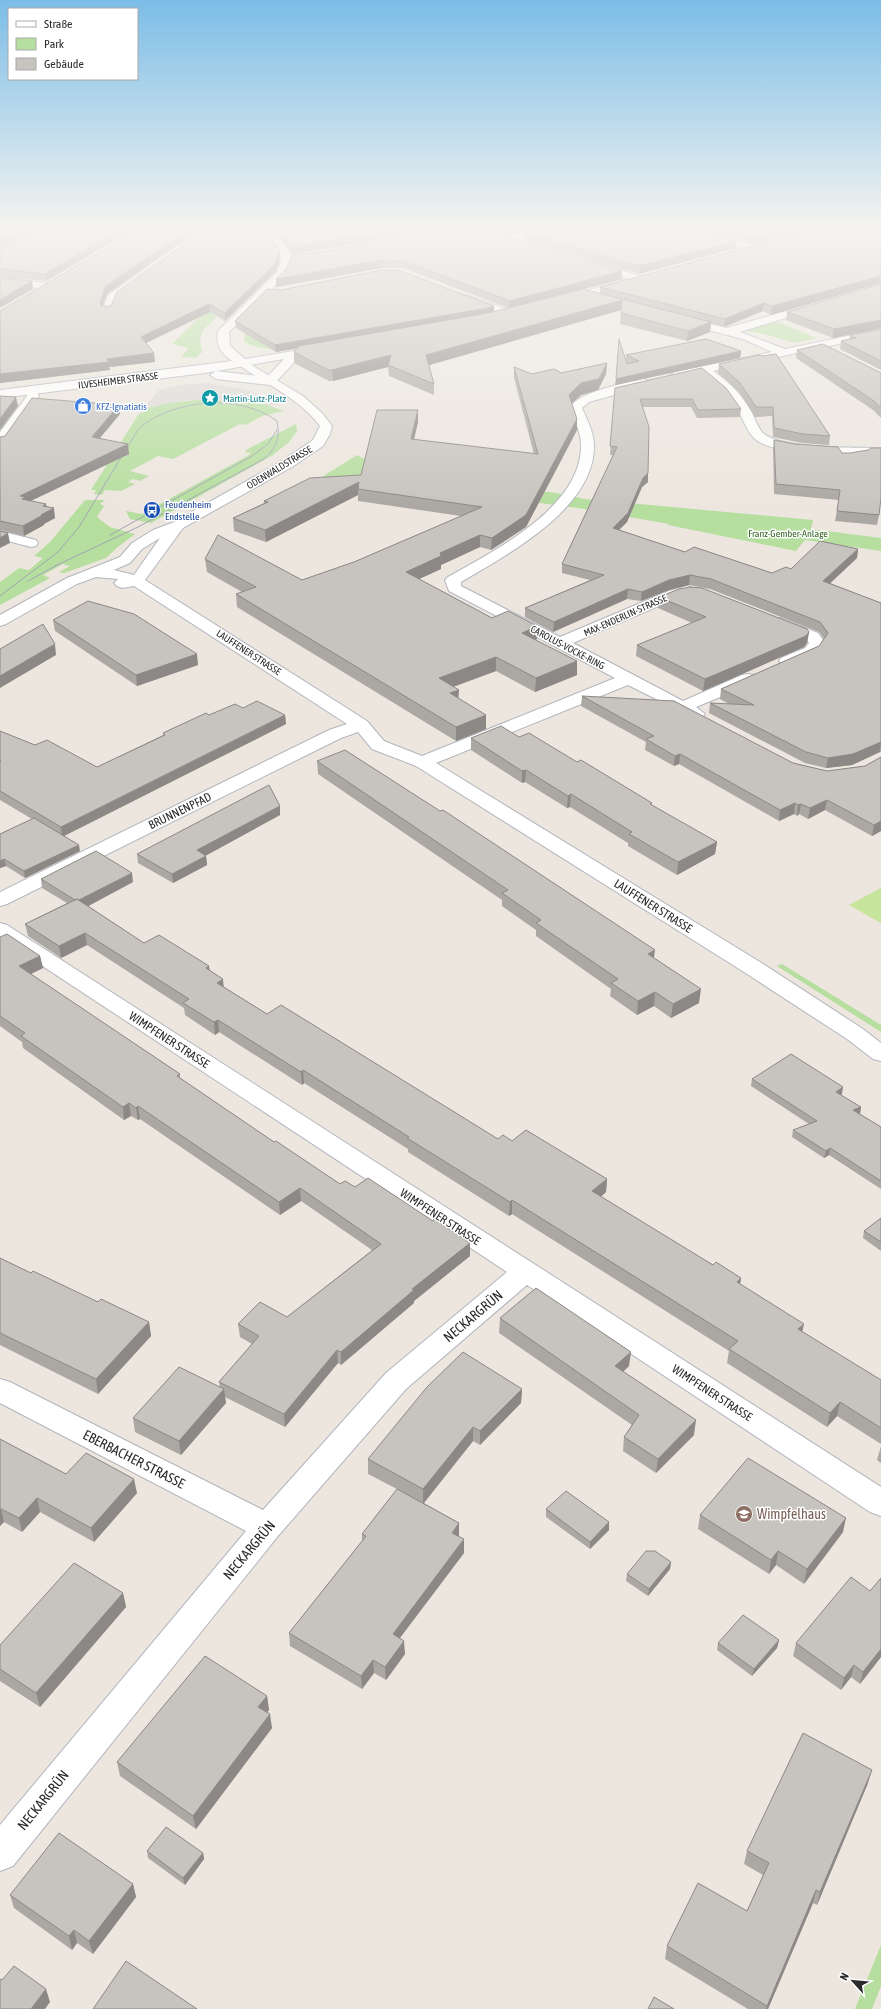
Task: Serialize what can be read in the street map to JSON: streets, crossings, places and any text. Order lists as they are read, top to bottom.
{
  "streets": {
    "street": [
      "ILVESHEIMER STRASSE",
      "ODENWALDSTRASSE",
      "MAX-ENDERLIN-STRASSE",
      "CAROLUS-VOCKE-RING",
      "LAUFFENER STRASSE",
      "BRUNNENPFAD",
      "WIMPFENER STRASSE",
      "NECKARGRÜN",
      "EBERBACHER STRASSE"
    ]
  },
  "crossings": [
    ["ILVESHEIMER STRASSE", "ODENWALDSTRASSE"],
    ["ODENWALDSTRASSE", "LAUFFENER STRASSE"],
    ["MAX-ENDERLIN-STRASSE", "CAROLUS-VOCKE-RING"],
    ["CAROLUS-VOCKE-RING", "LAUFFENER STRASSE"],
    ["LAUFFENER STRASSE", "BRUNNENPFAD"],
    ["WIMPFENER STRASSE", "NECKARGRÜN"],
    ["NECKARGRÜN", "EBERBACHER STRASSE"]
  ],
  "parks": ["Franz-Gember-Anlage"],
  "places": {
    "place": ["Martin-Lutz-Platz"],
    "shop": ["KFZ-Ignatiatis"],
    "bus stop": ["Feudenheim Endstelle"],
    "school or university": ["Wimpfelhaus"]
  },
  "legend": ["Straße", "Park", "Gebäude"],
  "north": "top left"
}
